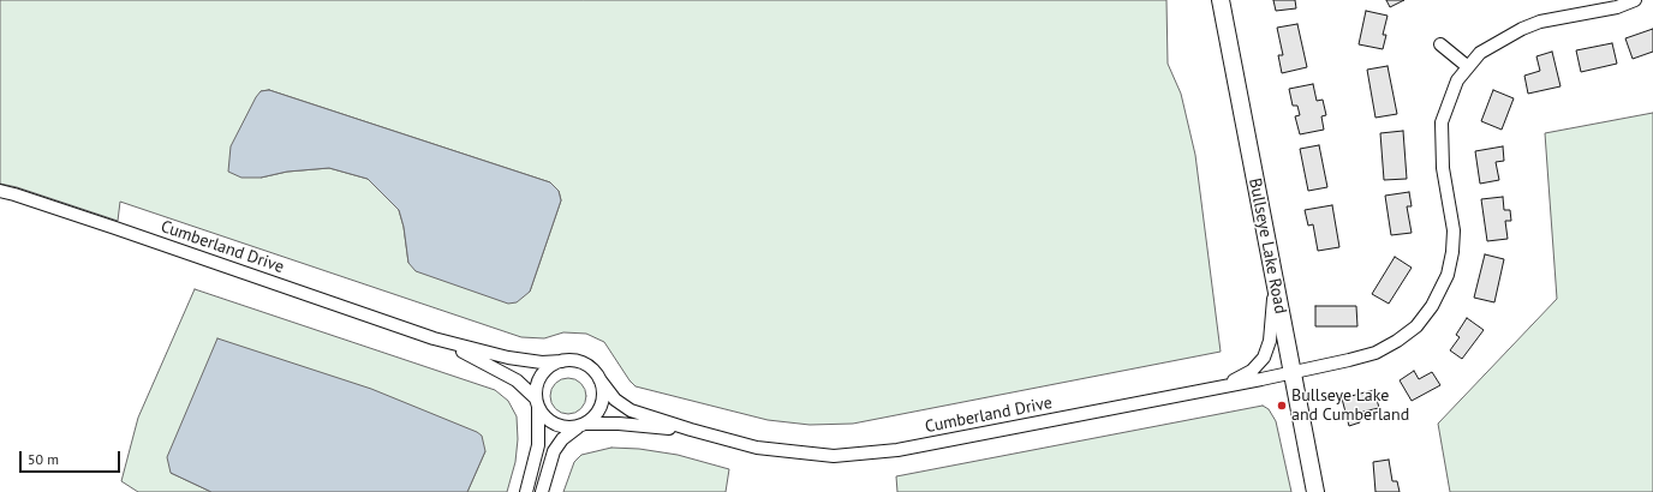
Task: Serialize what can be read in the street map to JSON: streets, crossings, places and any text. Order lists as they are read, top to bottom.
{
  "streets": {
    "street": ["Bullseye Lake Road", "Cumberland Drive"]
  },
  "crossings": [
    ["Bullseye Lake Road", "Cumberland Drive"]
  ],
  "places": ["Bullseye Lake and Cumberland"],
  "scale_bar": "50 m"
}
